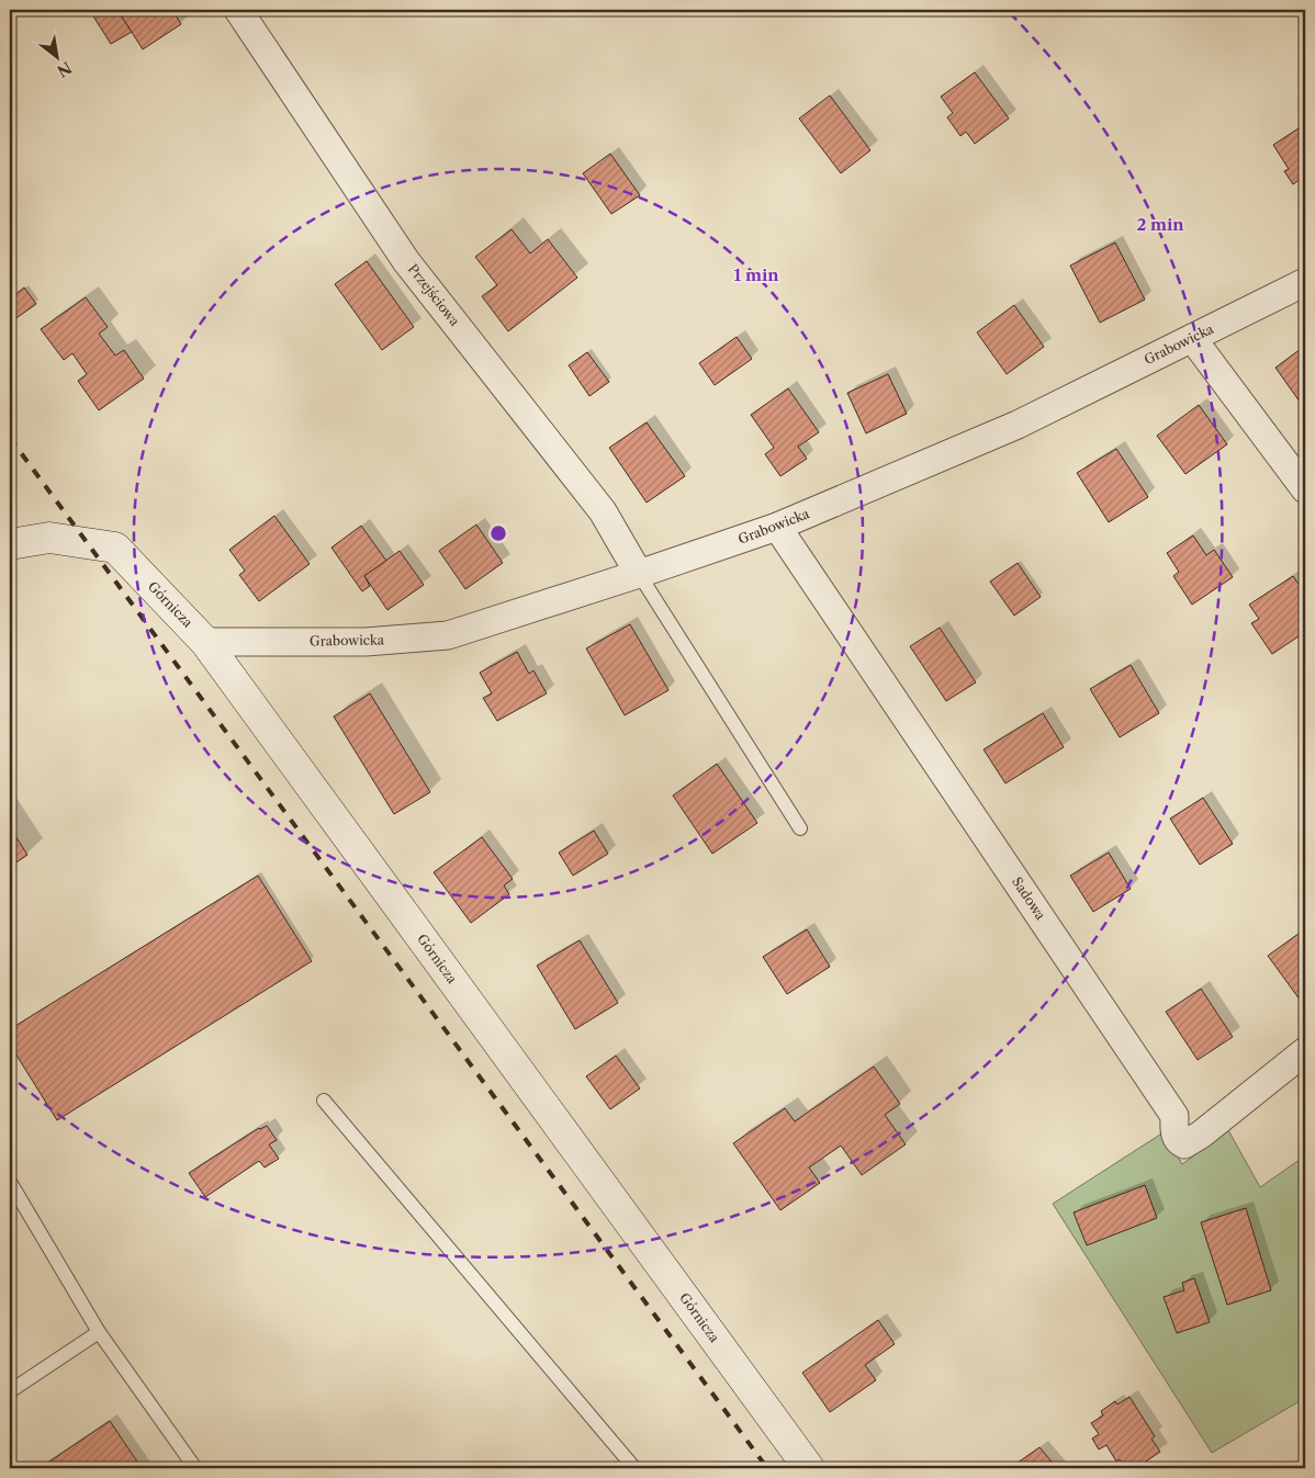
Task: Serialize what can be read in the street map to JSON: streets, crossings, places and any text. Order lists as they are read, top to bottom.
{
  "streets": {
    "street": [
      "Przejściowa",
      "Grabowicka",
      "Górnicza",
      "Sadowa"
    ]
  },
  "crossings": [
    ["Przejściowa", "Grabowicka"],
    ["Grabowicka", "Górnicza"],
    ["Grabowicka", "Sadowa"]
  ],
  "north": "bottom right",
  "rings": ["2 min", "1 min"]
}
